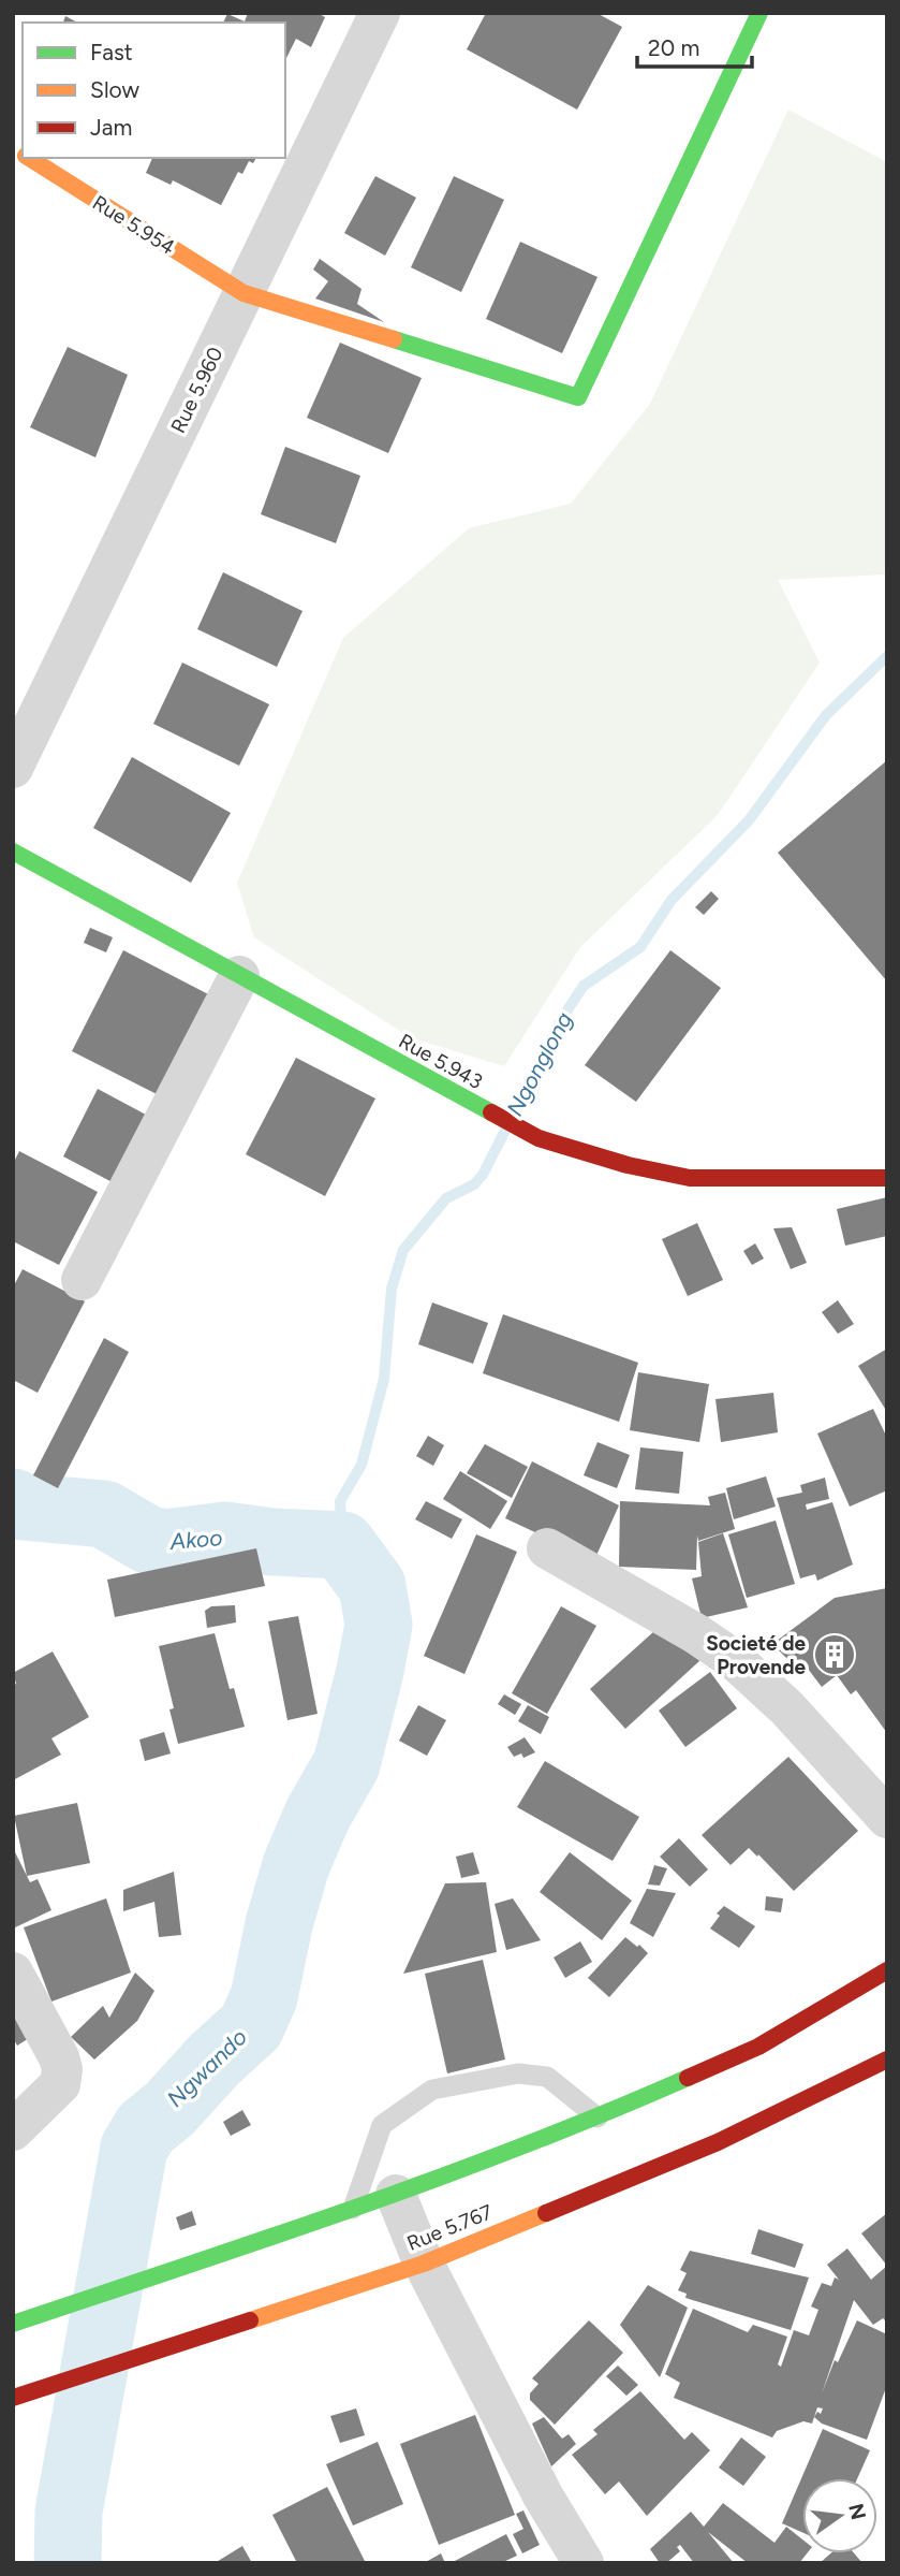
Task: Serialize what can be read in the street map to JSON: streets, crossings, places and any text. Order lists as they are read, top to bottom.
{
  "streets": {
    "main road": ["Rue 5.954", "Rue 5.943", "Rue 5.767"],
    "street": ["Rue 5.960"]
  },
  "crossings": [
    ["Rue 5.954", "Rue 5.960"]
  ],
  "water": ["Ngonglong", "Akoo", "Ngwando"],
  "places": {
    "building": ["Societé de Provende"]
  },
  "legend": ["Fast", "Slow", "Jam"],
  "scale_bar": "20 m",
  "north": "right"
}
